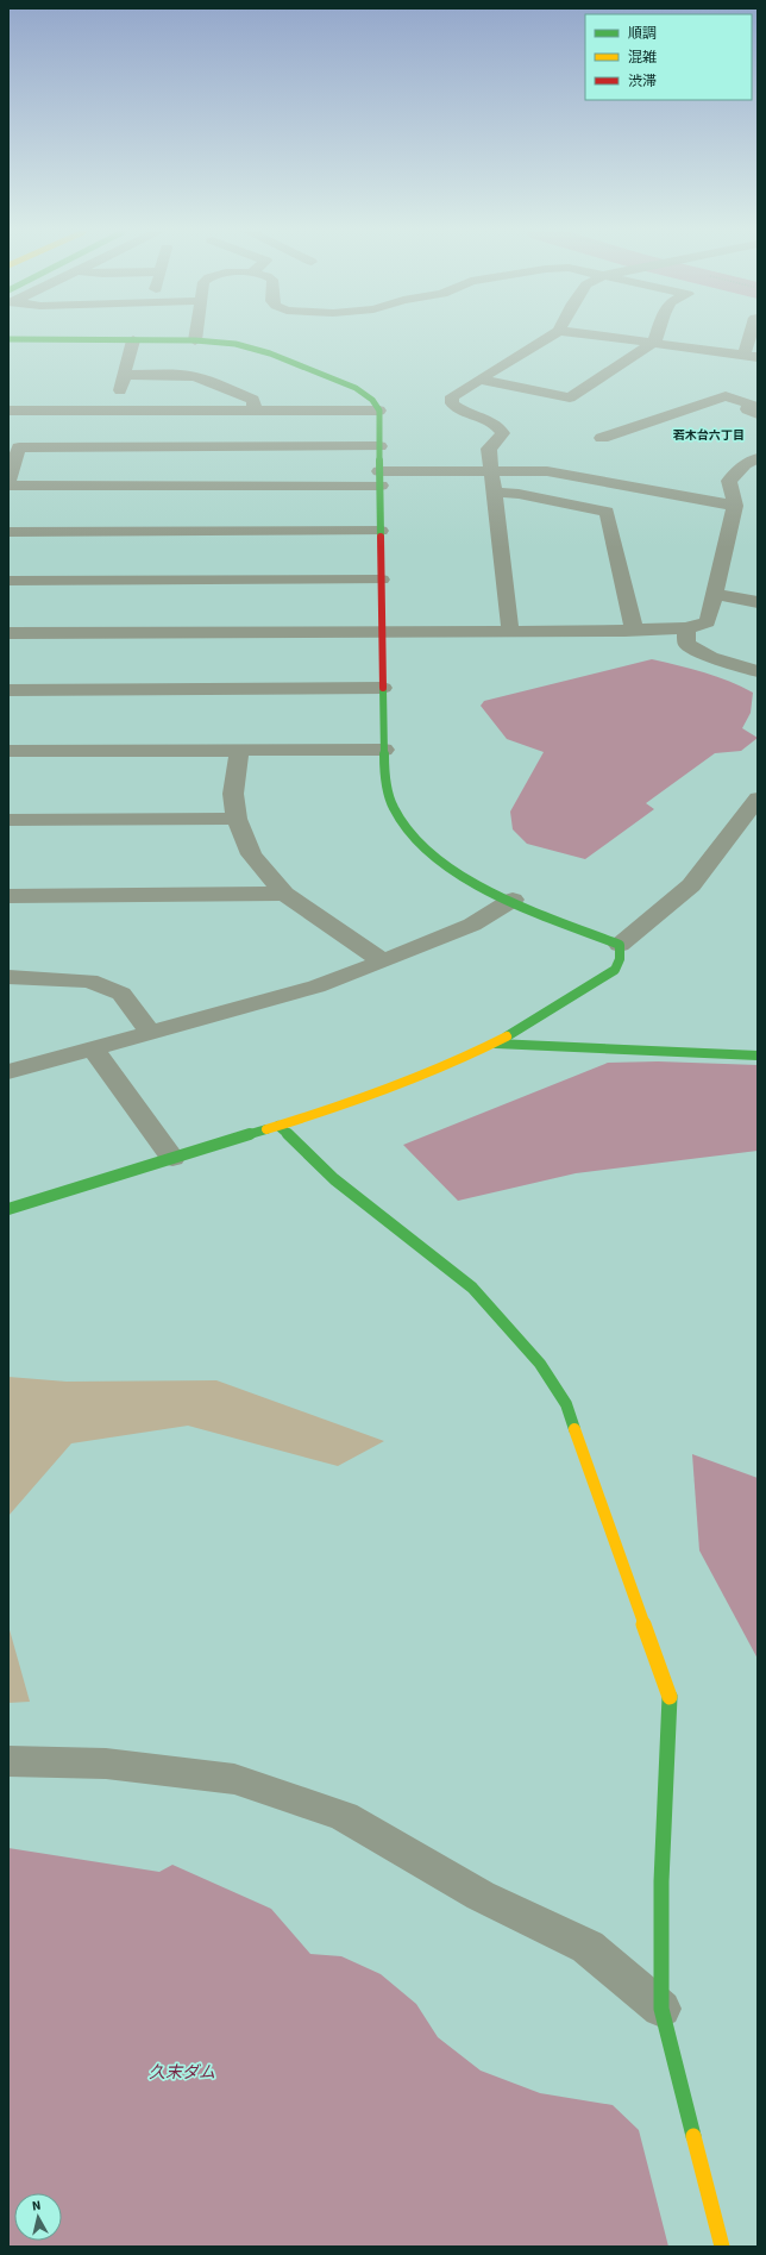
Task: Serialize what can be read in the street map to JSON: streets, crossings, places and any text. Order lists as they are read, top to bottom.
{
  "districts": ["若木台六丁目"],
  "water": ["久末ダム"],
  "legend": ["順調", "混雑", "渋滞"],
  "north": "top"
}
